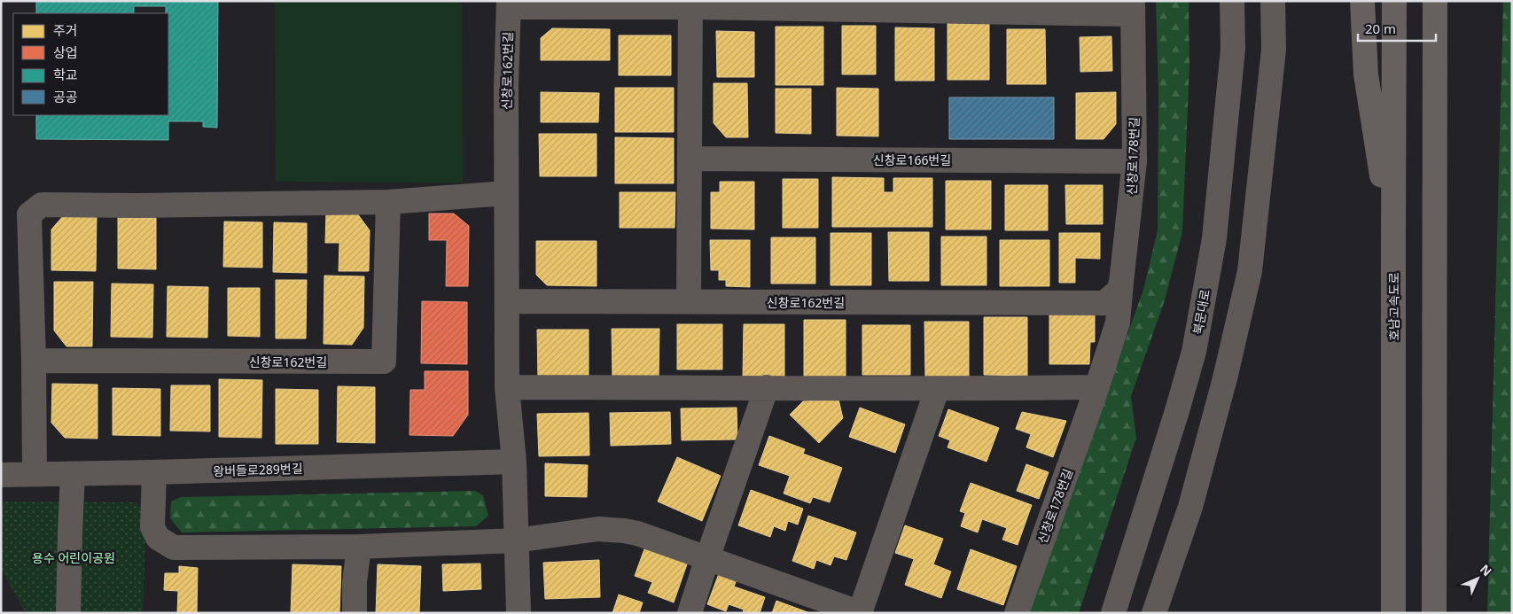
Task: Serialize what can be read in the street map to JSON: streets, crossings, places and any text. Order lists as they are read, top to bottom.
{
  "streets": {
    "highway": ["호남고속도로"],
    "main road": ["북문대로"],
    "street": [
      "신창로162번길",
      "신창로178번길",
      "신창로166번길",
      "왕버들로289번길"
    ]
  },
  "crossings": [
    ["신창로162번길", "신창로178번길"],
    ["신창로162번길", "왕버들로289번길"],
    ["신창로178번길", "신창로166번길"]
  ],
  "parks": ["용수 어린이공원"],
  "legend": [
    "주거",
    "상업",
    "학교",
    "공공"
  ],
  "scale_bar": "20 m",
  "north": "top right"
}
